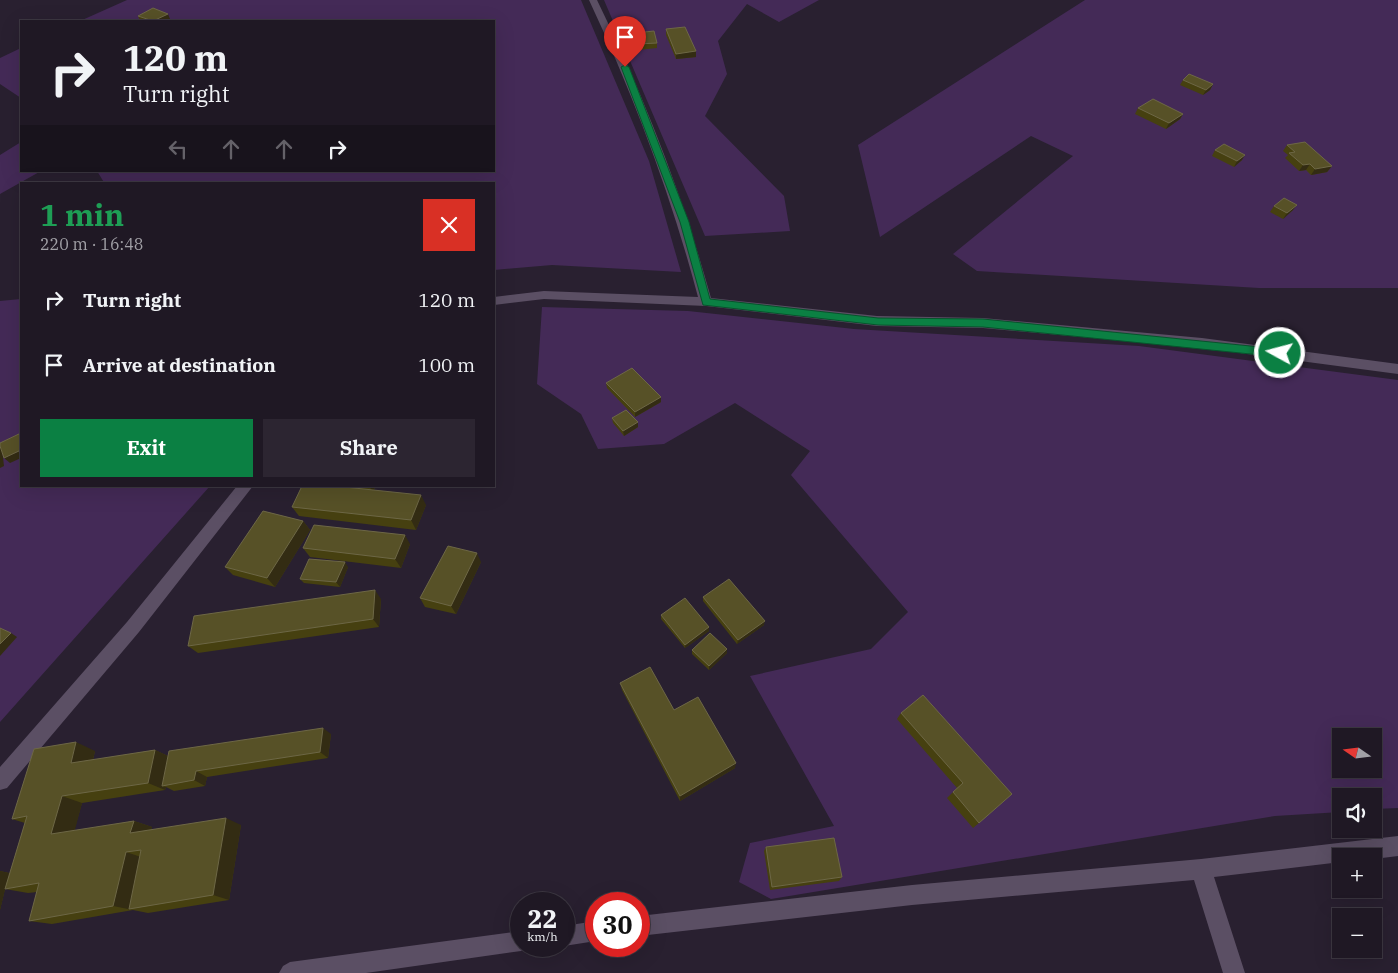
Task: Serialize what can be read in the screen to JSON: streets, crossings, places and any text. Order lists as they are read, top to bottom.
{
  "north": "left",
  "page": {
    "turn": ["120 m", "Turn right"],
    "heading": ["1 min", "220 m · 16:48"],
    "list": [
      {
        "name": "Turn right",
        "value": "120 m"
      },
      {
        "name": "Arrive at destination",
        "value": "100 m"
      }
    ],
    "buttons": ["Exit", "Share"],
    "map_buttons": ["+", "−"],
    "speed": "22 km/h",
    "limit": "30"
  }
}
